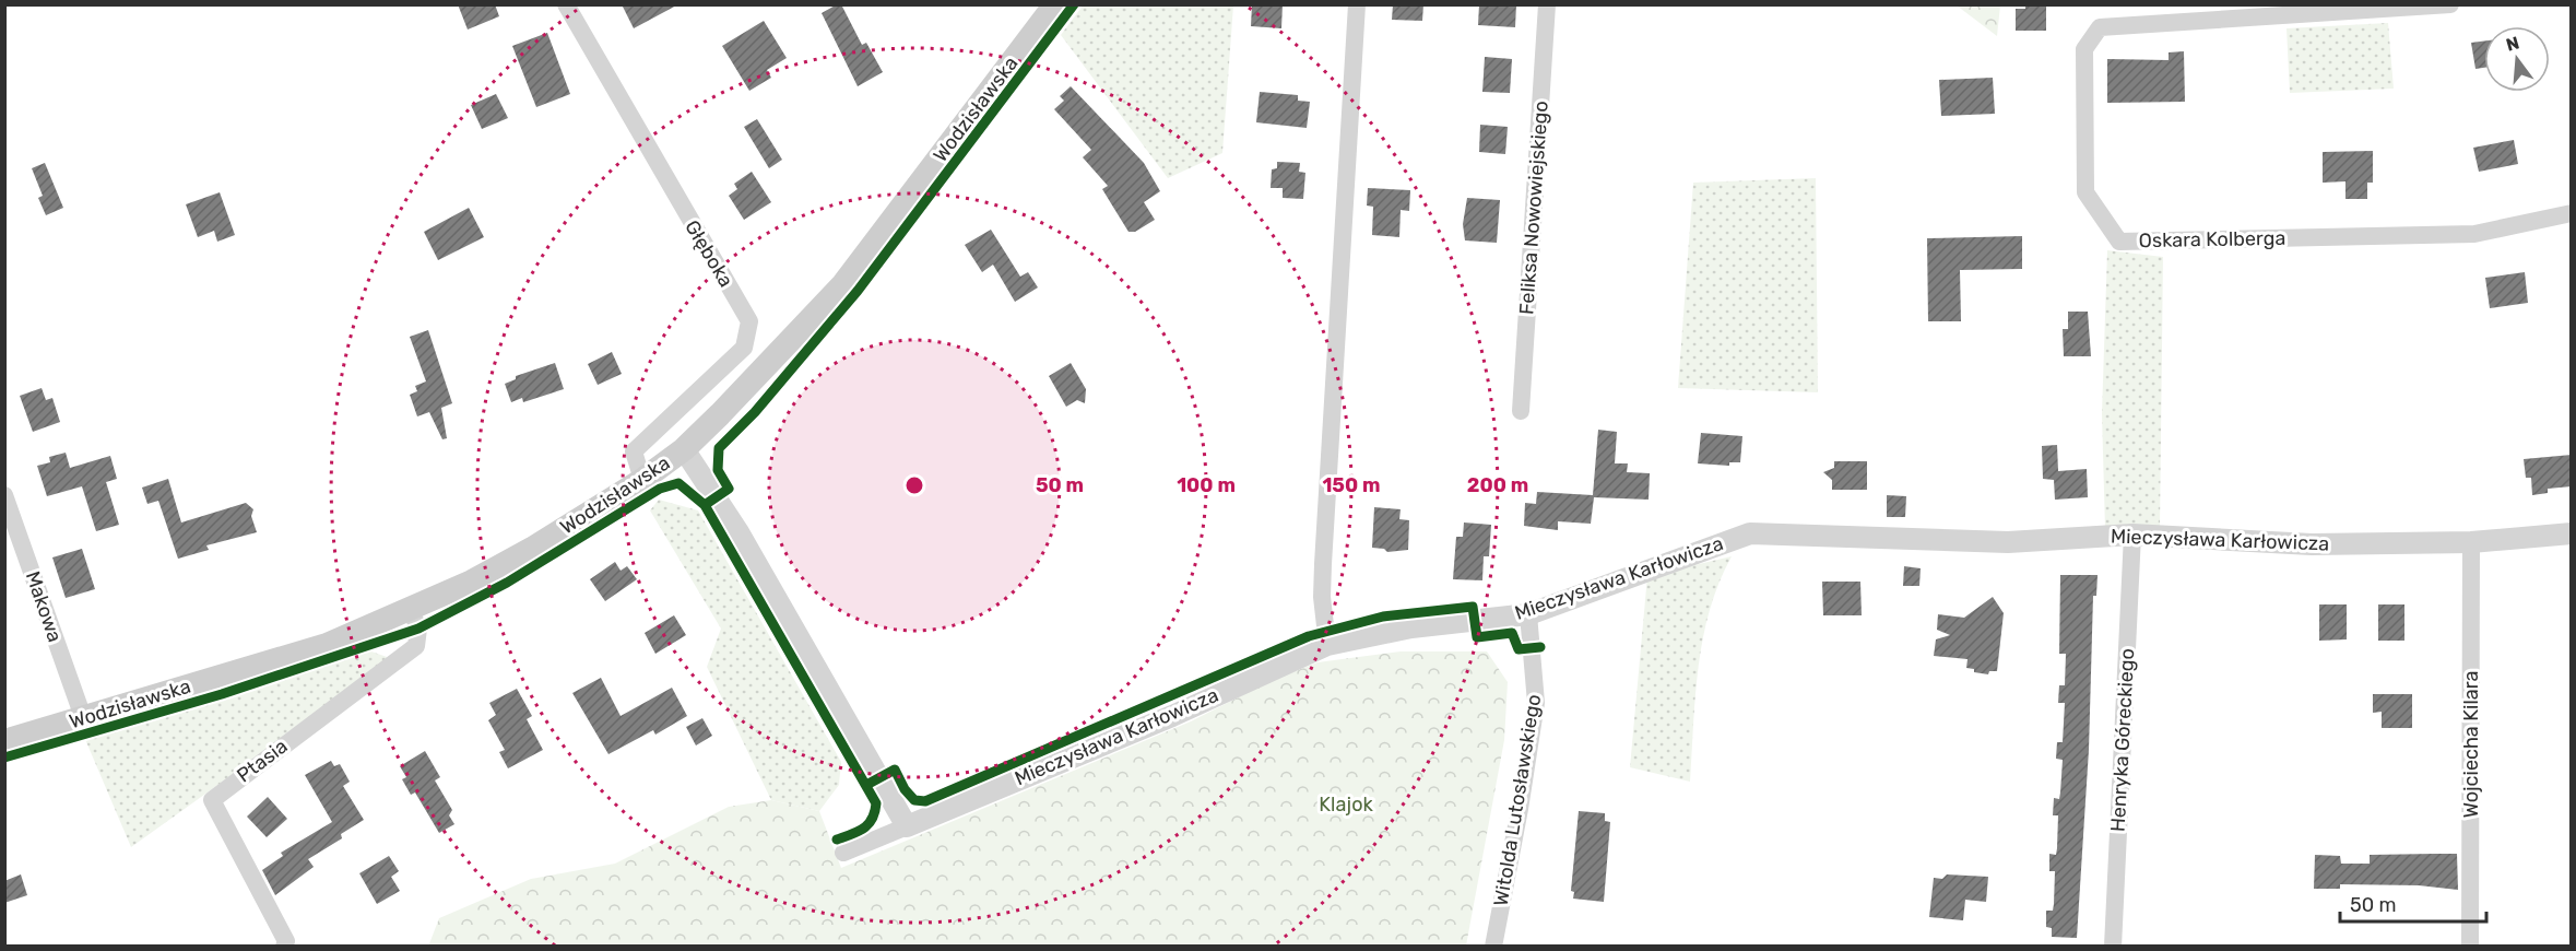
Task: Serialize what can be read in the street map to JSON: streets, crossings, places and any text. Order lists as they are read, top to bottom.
{
  "streets": {
    "main road": ["Wodzisławska"],
    "street": [
      "Feliksa Nowowiejskiego",
      "Oskara Kolberga",
      "Głęboka",
      "Mieczysława Karłowicza",
      "Makowa",
      "Henryka Góreckiego",
      "Wojciecha Kilara",
      "Ptasia",
      "Witolda Lutosławskiego"
    ]
  },
  "crossings": [
    ["Wodzisławska", "Głęboka"],
    ["Wodzisławska", "Makowa"],
    ["Wodzisławska", "Ptasia"],
    ["Mieczysława Karłowicza", "Henryka Góreckiego"],
    ["Mieczysława Karłowicza", "Wojciecha Kilara"],
    ["Mieczysława Karłowicza", "Witolda Lutosławskiego"]
  ],
  "parks": ["Klajok"],
  "scale_bar": "50 m",
  "north": "top",
  "rings": [
    "50 m",
    "100 m",
    "150 m",
    "200 m"
  ]
}
